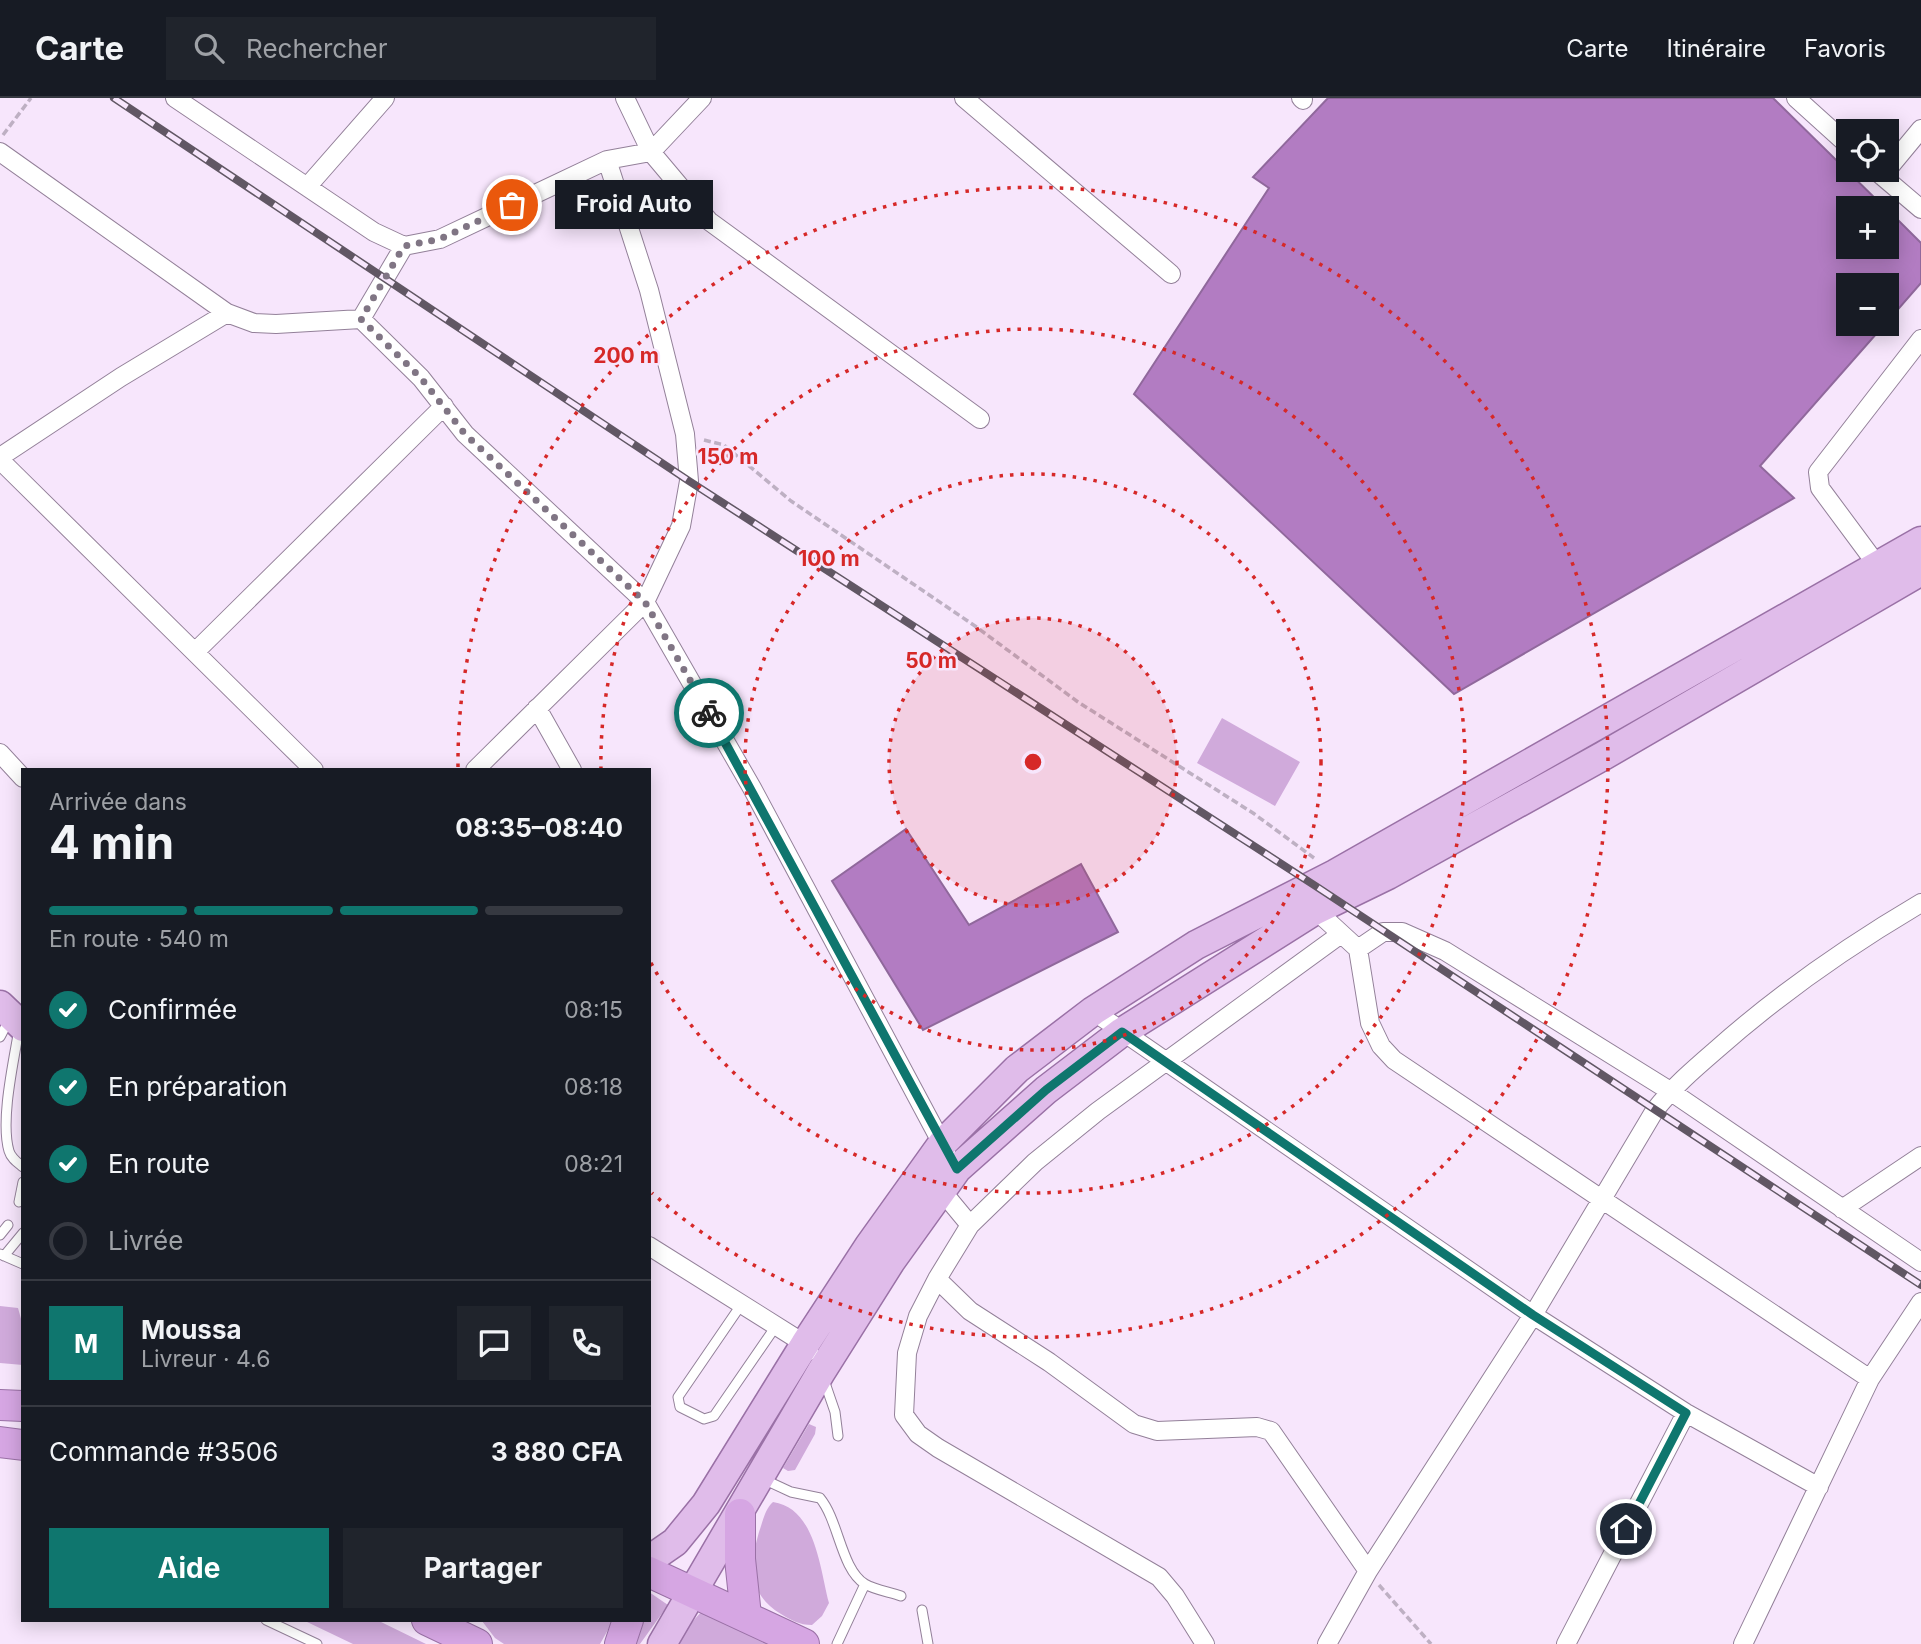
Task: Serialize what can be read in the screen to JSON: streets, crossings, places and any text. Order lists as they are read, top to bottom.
{
  "places": ["Froid Auto"],
  "page": {
    "header": "Carte",
    "search": "Rechercher",
    "nav": ["Carte", "Itinéraire", "Favoris"],
    "map_buttons": ["+", "−"],
    "bubble": "Froid Auto",
    "heading": ["4 min", "Arrivée dans", "08:35–08:40"],
    "panel": [
      "Moussa",
      "Livreur · 4.6",
      "Commande #3506",
      "3 880 CFA"
    ],
    "bar": "En route · 540 m",
    "list": [
      ["Confirmée", "08:15"],
      ["En préparation", "08:18"],
      ["En route", "08:21"],
      "Livrée"
    ],
    "round": "M",
    "buttons": ["Aide", "Partager"]
  },
  "rings": [
    "200 m",
    "150 m",
    "100 m",
    "50 m"
  ]
}
